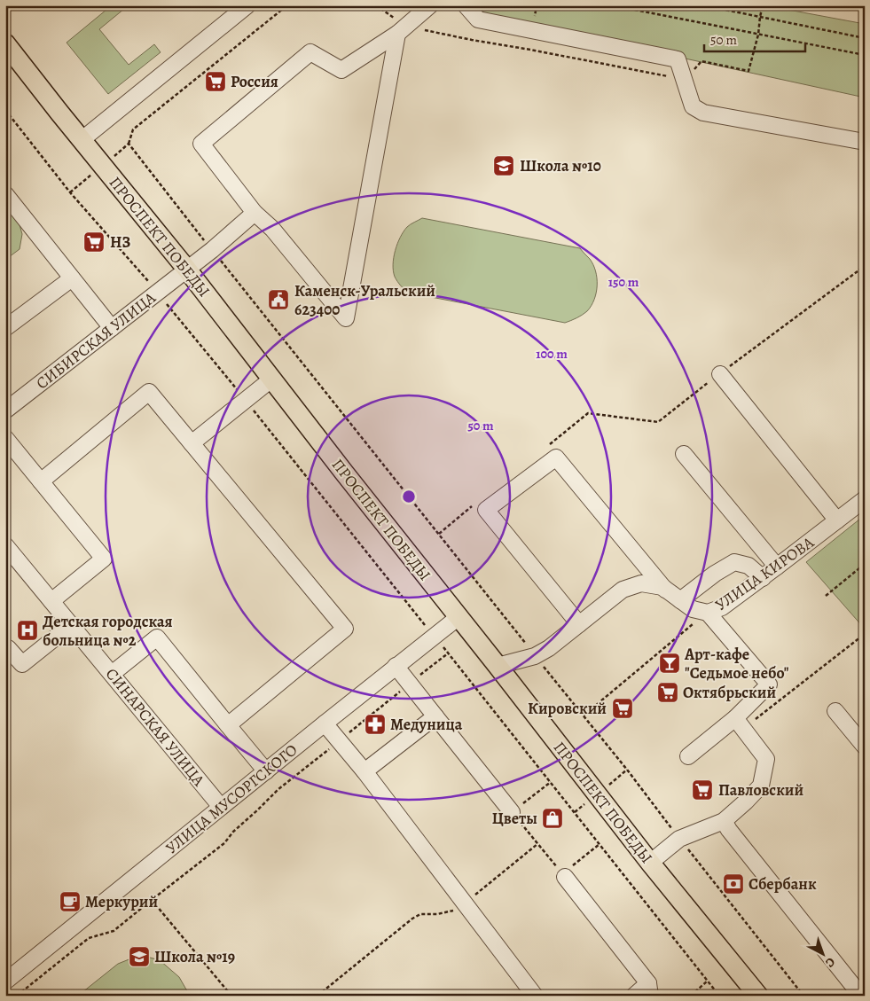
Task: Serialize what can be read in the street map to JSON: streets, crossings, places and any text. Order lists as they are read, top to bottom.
{
  "streets": {
    "main road": ["ПРОСПЕКТ ПОБЕДЫ"],
    "street": [
      "СИБИРСКАЯ УЛИЦА",
      "УЛИЦА КИРОВА",
      "СИНАРСКАЯ УЛИЦА",
      "УЛИЦА МУСОРГСКОГО"
    ]
  },
  "crossings": [
    ["ПРОСПЕКТ ПОБЕДЫ", "СИБИРСКАЯ УЛИЦА"],
    ["ПРОСПЕКТ ПОБЕДЫ", "УЛИЦА КИРОВА"],
    ["ПРОСПЕКТ ПОБЕДЫ", "УЛИЦА МУСОРГСКОГО"],
    ["СИНАРСКАЯ УЛИЦА", "УЛИЦА МУСОРГСКОГО"]
  ],
  "places": {
    "supermarket": [
      "Россия",
      "НЗ",
      "Октябрьский",
      "Кировский",
      "Павловский"
    ],
    "school or university": ["Школа №10", "Школа №19"],
    "public building": ["Каменск-Уральский 623400"],
    "hospital": ["Детская городская больница №2"],
    "bar": ["Арт-кафе \"Седьмое небо\""],
    "pharmacy": ["Медуница"],
    "shop": ["Цветы"],
    "bank": ["Сбербанк"],
    "cafe": ["Меркурий"]
  },
  "scale_bar": "50 m",
  "north": "bottom right",
  "rings": ["150 m", "100 m", "50 m"]
}
